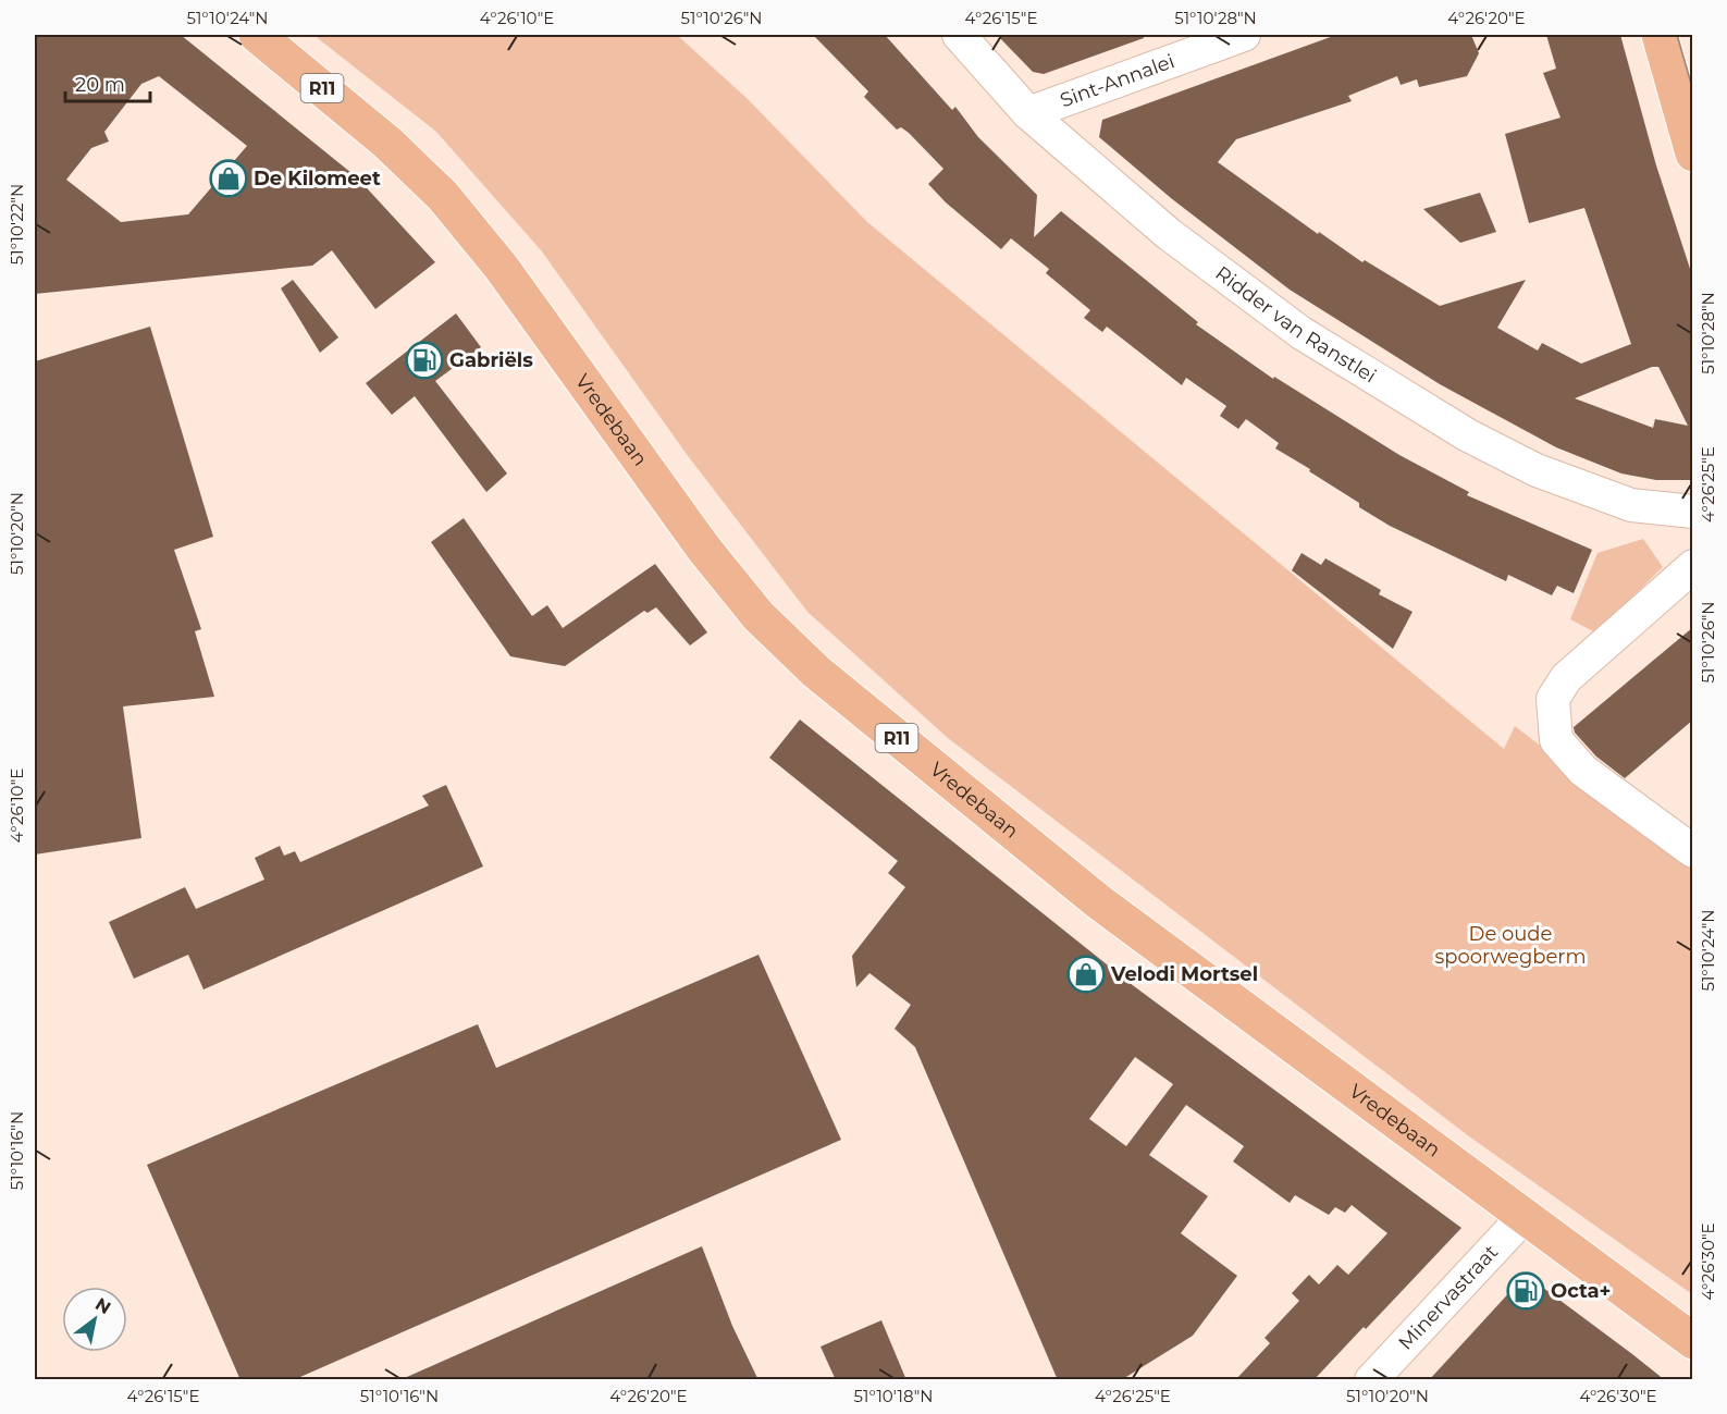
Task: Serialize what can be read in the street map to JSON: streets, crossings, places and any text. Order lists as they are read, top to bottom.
{
  "streets": {
    "main road": ["R11", "Vredebaan"],
    "street": ["Sint-Annalei", "Ridder van Ranstlei", "Minervastraat"]
  },
  "crossings": [
    ["Sint-Annalei", "Ridder van Ranstlei"],
    ["Vredebaan", "Minervastraat"]
  ],
  "parks": ["De oude spoorwegberm"],
  "places": {
    "shop": ["De Kilomeet", "Velodi Mortsel"],
    "fuel station": ["Gabriëls", "Octa+"]
  },
  "scale_bar": "20 m",
  "north": "top right",
  "coordinates": [
    "51°10'24\"N",
    "4°26'10\"E",
    "51°10'26\"N",
    "4°26'15\"E",
    "51°10'28\"N",
    "4°26'20\"E",
    "51°10'22\"N",
    "4°26'25\"E",
    "51°10'20\"N",
    "51°10'16\"N",
    "4°26'30\"E",
    "51°10'18\"N"
  ]
}
